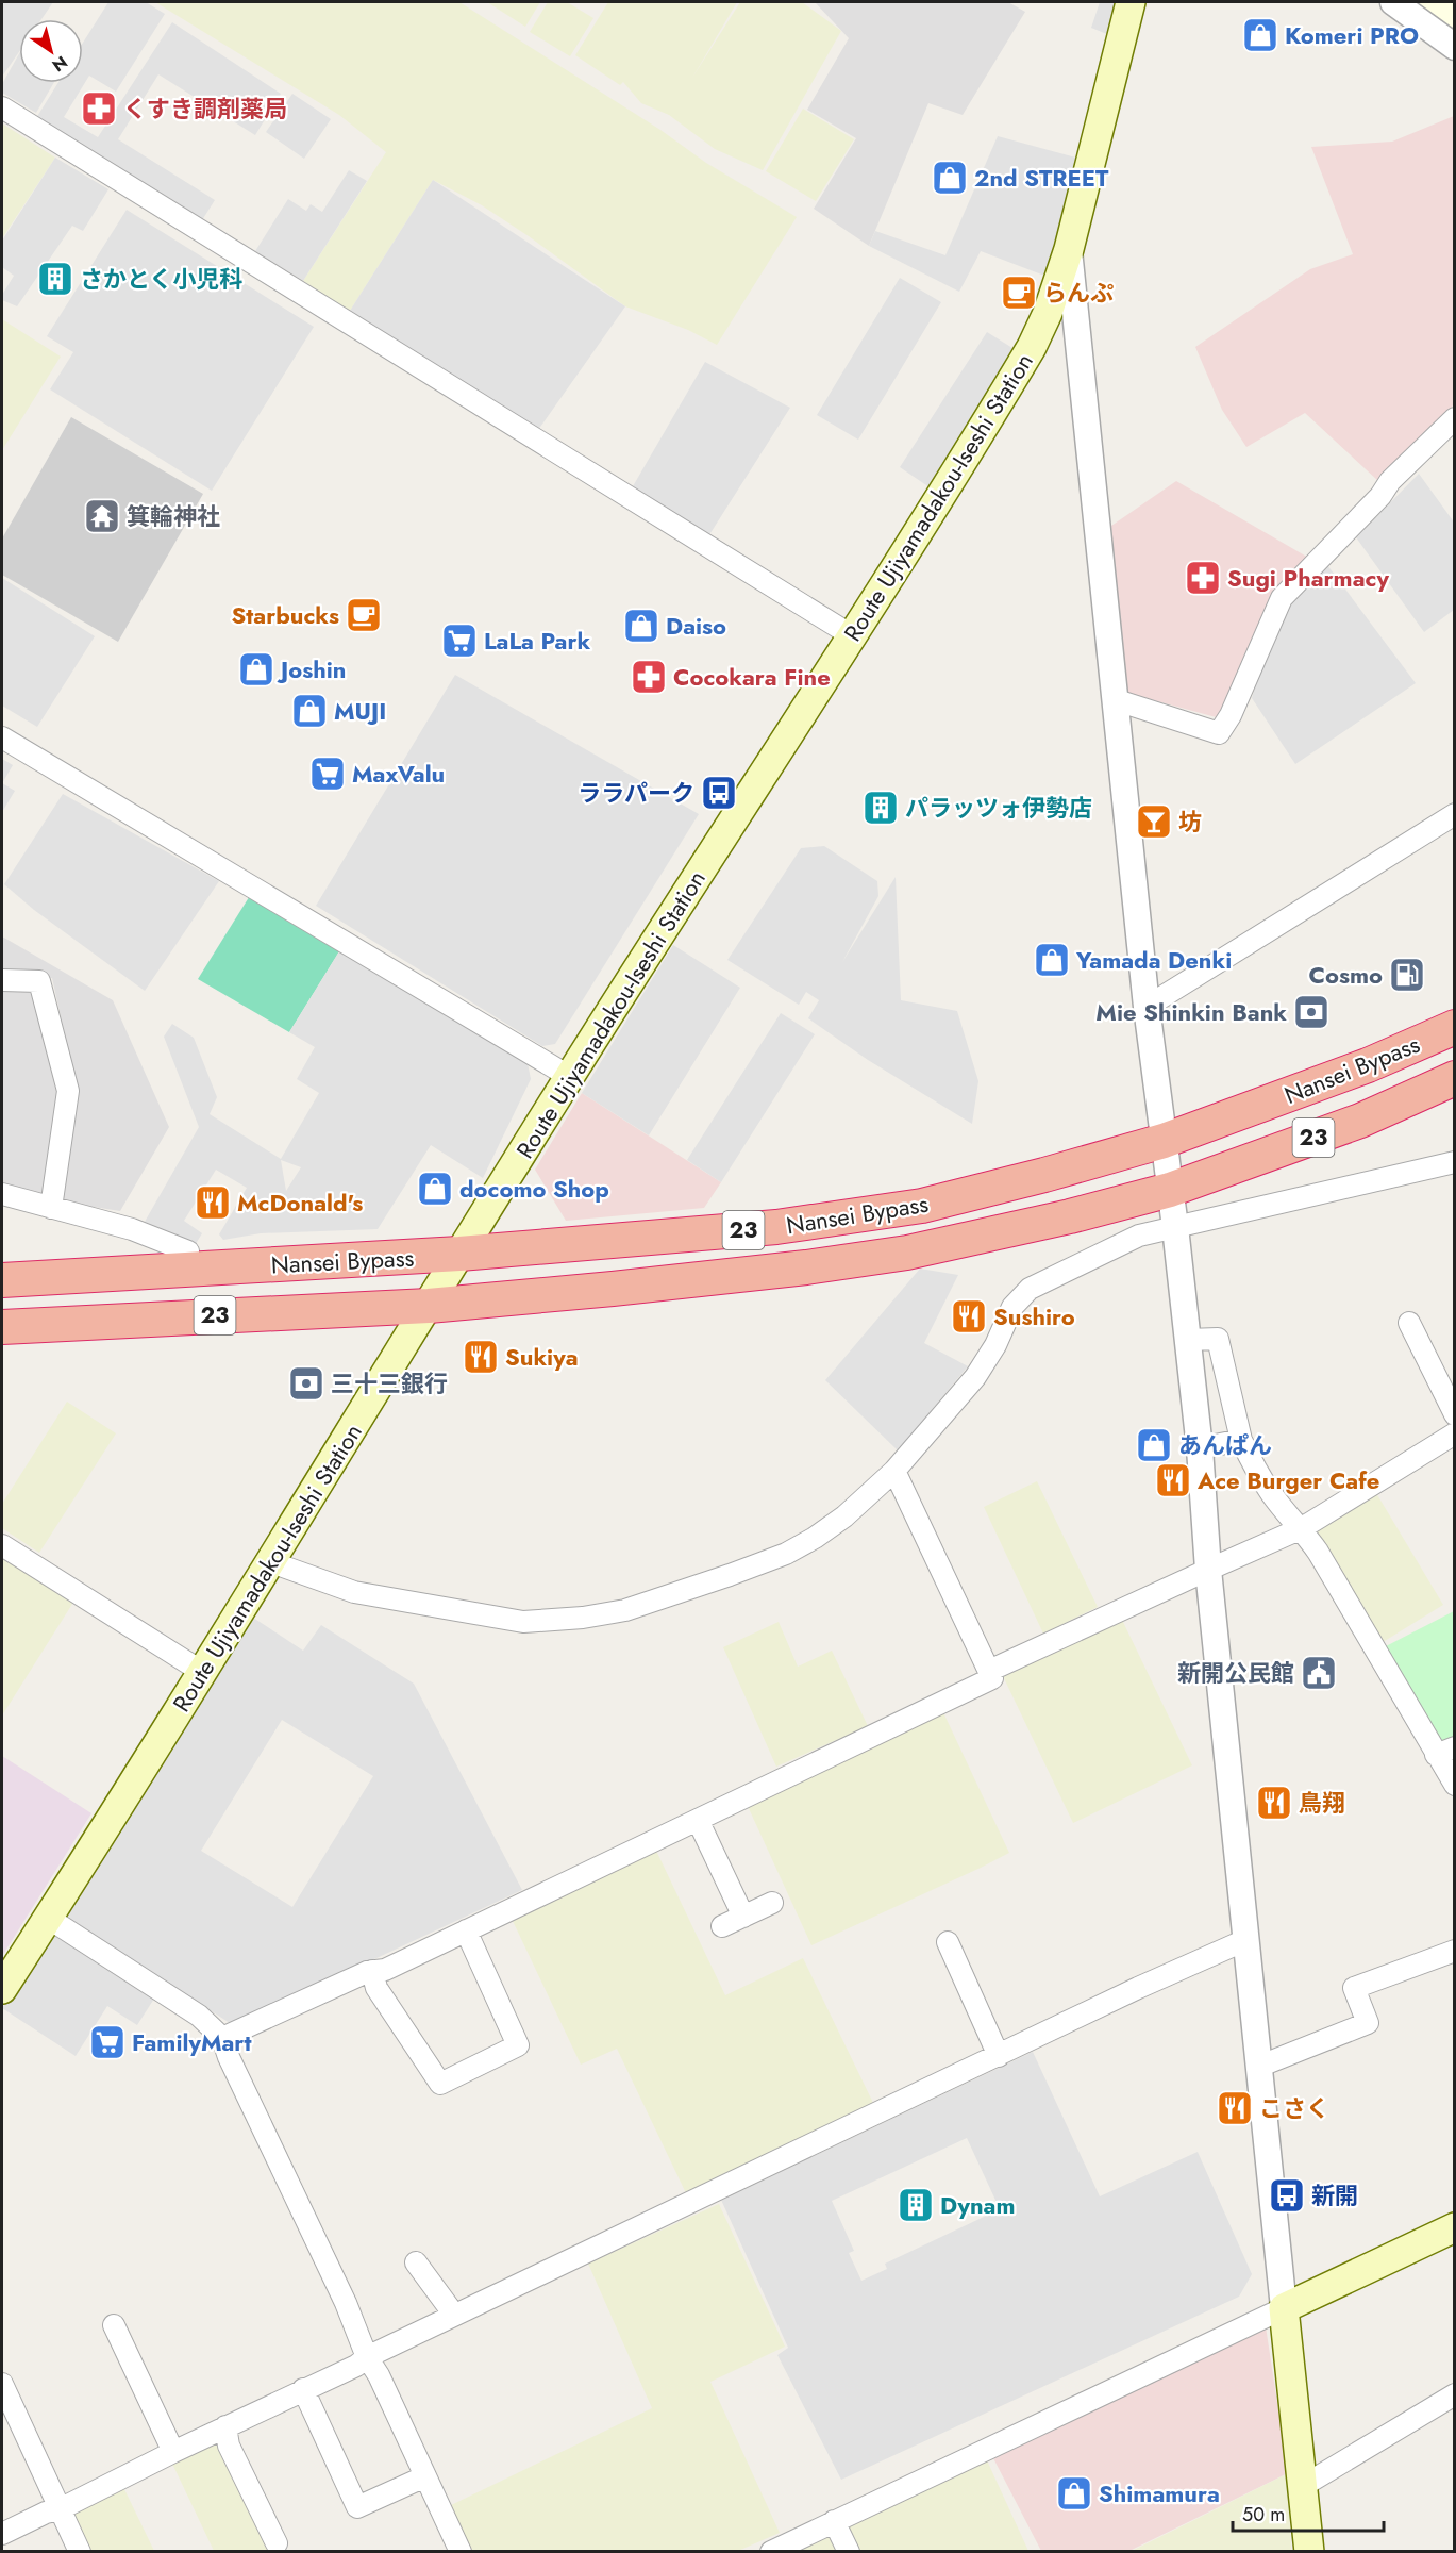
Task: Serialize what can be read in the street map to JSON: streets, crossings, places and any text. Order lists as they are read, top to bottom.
{
  "streets": {
    "highway": ["Nansei Bypass", "23"],
    "main road": ["Route Ujiyamadakou-Iseshi Station"]
  },
  "crossings": [
    ["Route Ujiyamadakou-Iseshi Station", "Nansei Bypass"]
  ],
  "places": {
    "shop": [
      "Komeri PRO",
      "2nd STREET",
      "Daiso",
      "Joshin",
      "MUJI",
      "Yamada Denki",
      "docomo Shop",
      "あんぱん",
      "Shimamura"
    ],
    "pharmacy": ["くすき調剤薬局", "Sugi Pharmacy", "Cocokara Fine"],
    "building": ["さかとく小児科", "パラッツォ伊勢店", "Dynam"],
    "cafe": ["らんぷ", "Starbucks"],
    "temple": ["箕輪神社"],
    "supermarket": ["LaLa Park", "MaxValu", "FamilyMart"],
    "bus stop": ["ララパーク", "新開"],
    "bar": ["坊"],
    "fuel station": ["Cosmo"],
    "bank": ["Mie Shinkin Bank", "三十三銀行"],
    "restaurant": [
      "McDonald's",
      "Sushiro",
      "Sukiya",
      "Ace Burger Cafe",
      "鳥翔",
      "こさく"
    ],
    "public building": ["新開公民館"]
  },
  "scale_bar": "50 m",
  "north": "bottom right"
}
